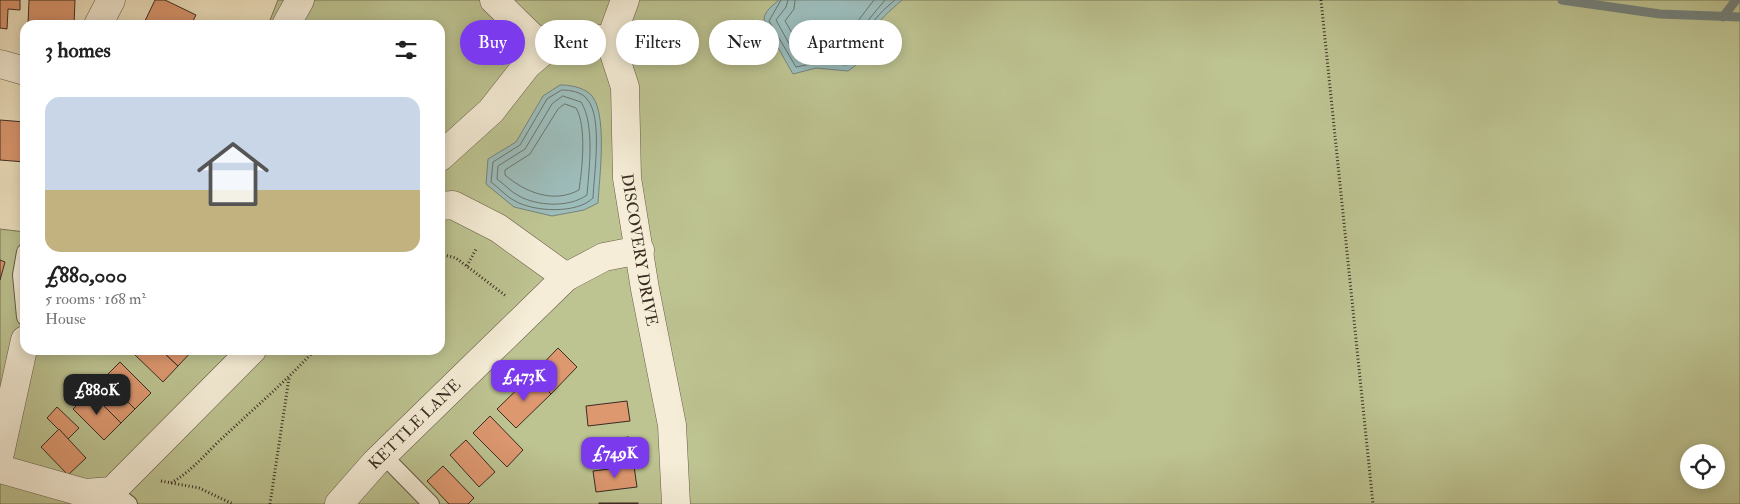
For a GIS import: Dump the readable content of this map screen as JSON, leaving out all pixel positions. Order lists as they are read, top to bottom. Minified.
{"streets":{"street":["DISCOVERY DRIVE","KETTLE LANE"]},"crossings":[["DISCOVERY DRIVE","KETTLE LANE"]],"page":{"chip":["Buy","Rent","Filters","New","Apartment"],"heading":"3 homes","list":[{"name":"£880,000","note":"5 rooms · 168 m² · House"}],"price":["£473K","£880K","£749K"]}}
